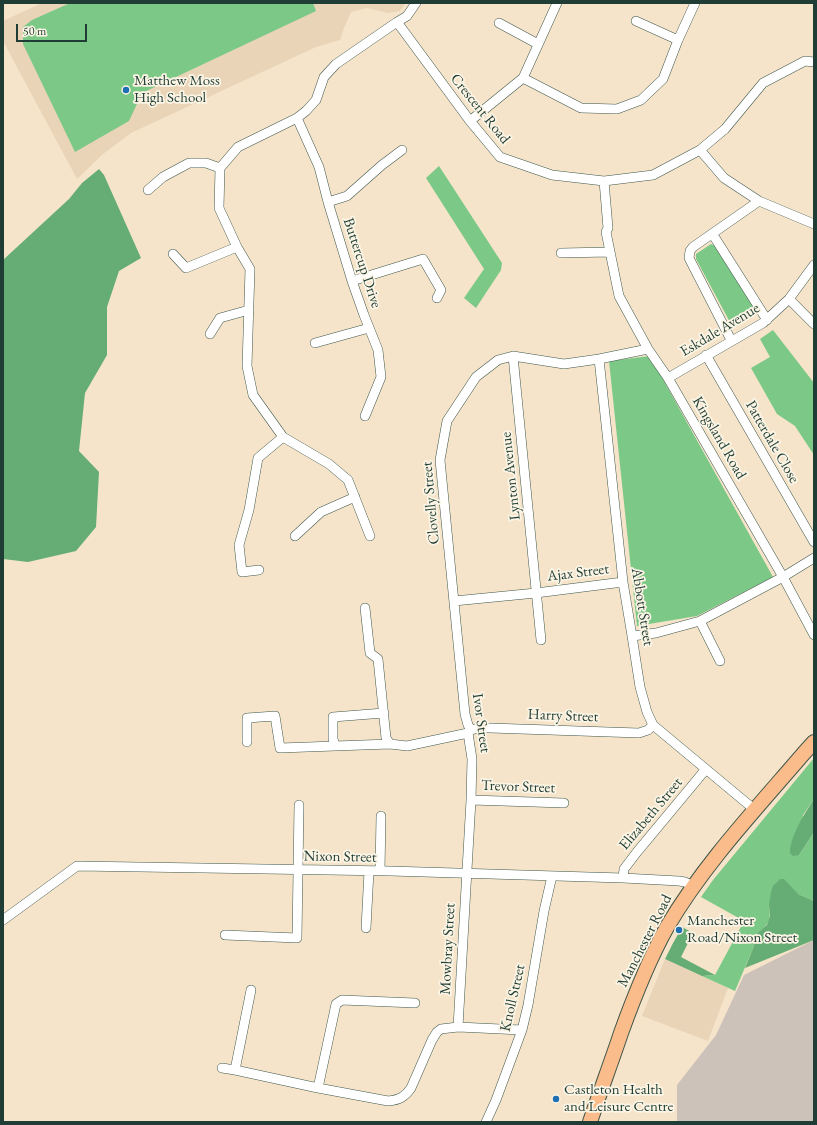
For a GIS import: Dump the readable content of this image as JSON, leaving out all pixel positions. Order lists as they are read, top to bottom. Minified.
{"streets":{"main road":["Manchester Road"],"street":["Crescent Road","Buttercup Drive","Eskdale Avenue","Kingsland Road","Patterdale Close","Lynton Avenue","Clovelly Street","Ajax Street","Abbott Street","Harry Street","Ivor Street","Trevor Street","Elizabeth Street","Nixon Street","Mowbray Street","Knoll Street"]},"crossings":[["Crescent Road","Kingsland Road"],["Eskdale Avenue","Kingsland Road"],["Eskdale Avenue","Patterdale Close"],["Kingsland Road","Clovelly Street"],["Lynton Avenue","Clovelly Street"],["Lynton Avenue","Ajax Street"],["Clovelly Street","Ajax Street"],["Clovelly Street","Abbott Street"],["Clovelly Street","Ivor Street"],["Ajax Street","Abbott Street"],["Ajax Street","Ivor Street"],["Abbott Street","Harry Street"],["Abbott Street","Elizabeth Street"],["Abbott Street","Manchester Road"],["Harry Street","Ivor Street"],["Ivor Street","Trevor Street"],["Ivor Street","Nixon Street"],["Ivor Street","Mowbray Street"],["Elizabeth Street","Nixon Street"],["Nixon Street","Manchester Road"],["Nixon Street","Mowbray Street"],["Nixon Street","Knoll Street"]],"places":["Matthew Moss High School","Manchester Road/Nixon Street","Castleton Health and Leisure Centre"],"scale_bar":"50 m"}
